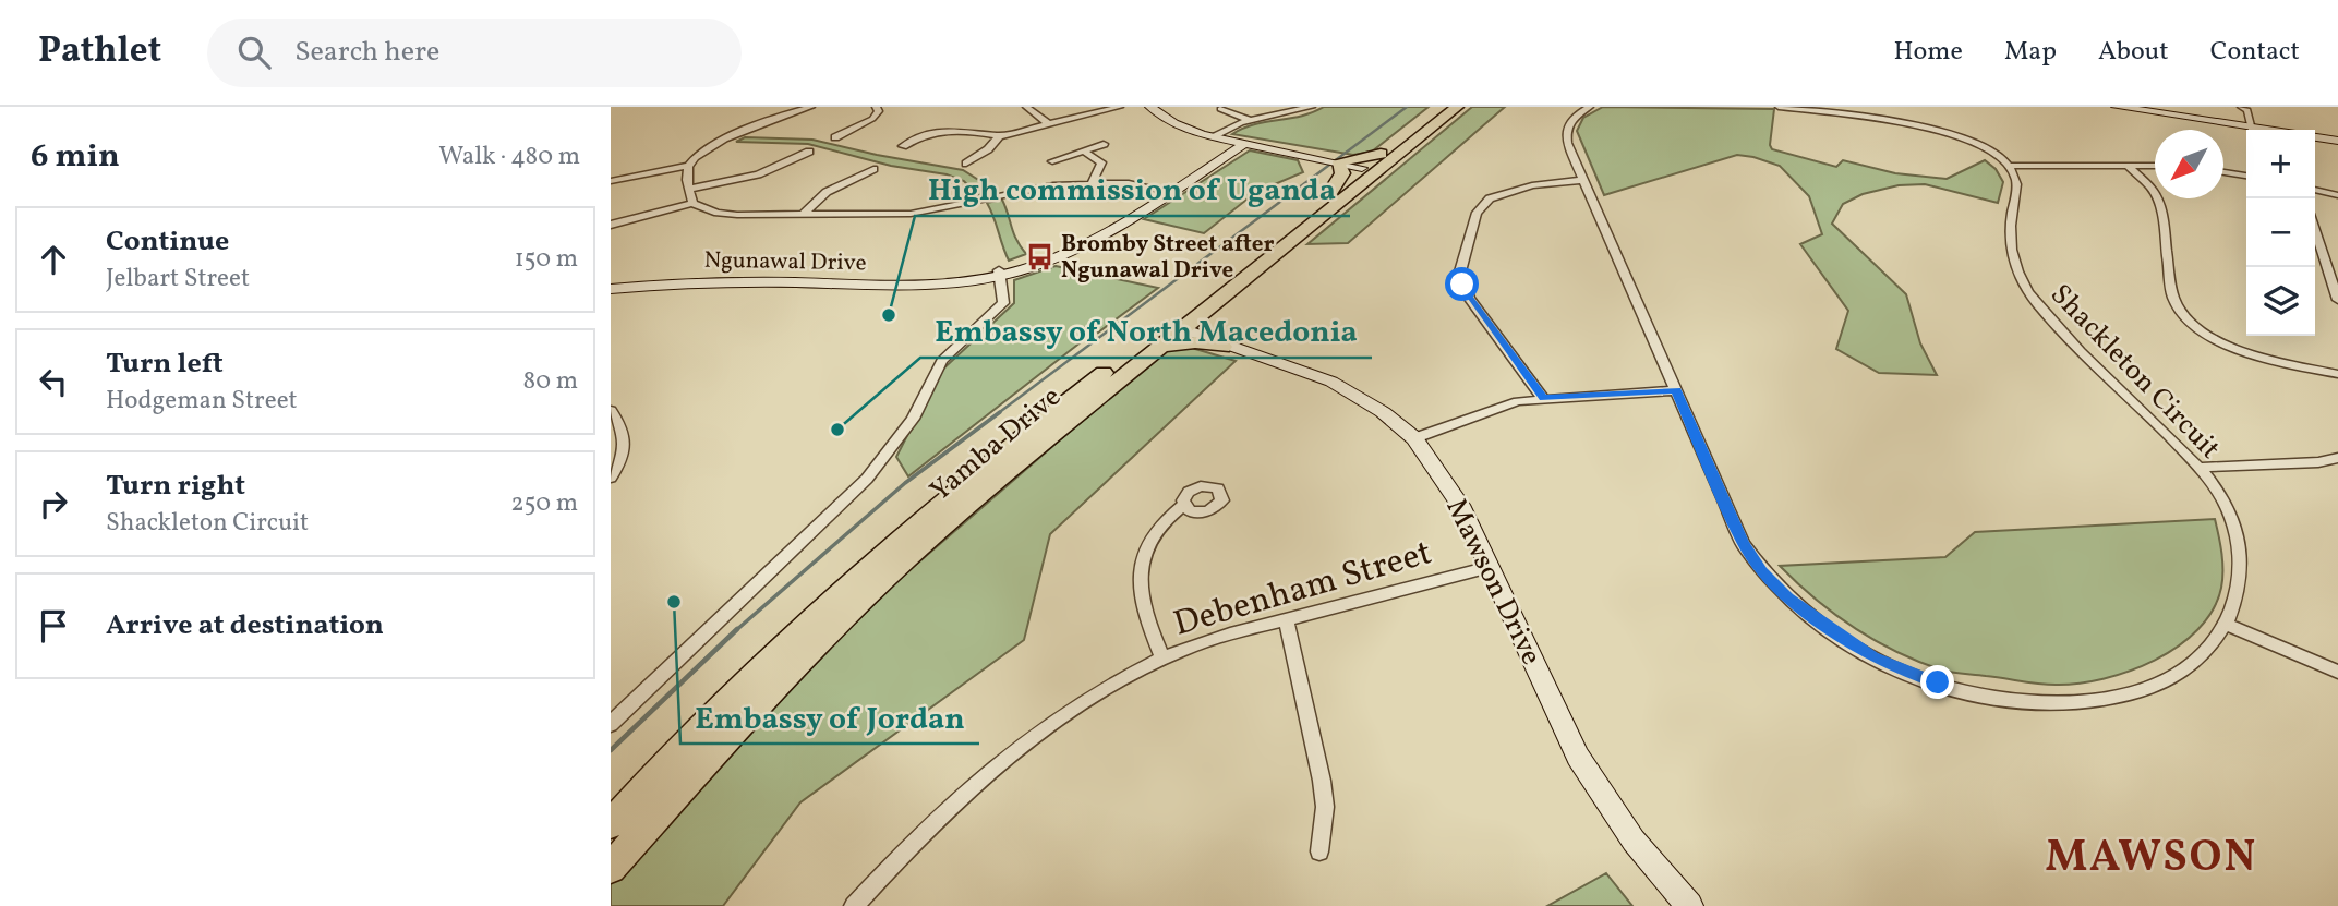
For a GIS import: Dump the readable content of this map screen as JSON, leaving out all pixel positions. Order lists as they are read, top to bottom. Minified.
{"streets":{"main road":["Yamba Drive"],"street":["Ngunawal Drive","Shackleton Circuit","Mawson Drive","Debenham Street"]},"crossings":[["Yamba Drive","Mawson Drive"],["Mawson Drive","Debenham Street"]],"districts":["MAWSON"],"places":{"bus stop":["Bromby Street after Ngunawal Drive"],"other":["High commission of Uganda","Embassy of North Macedonia","Embassy of Jordan"]},"north":"bottom left","page":{"header":"Pathlet","search":"Search here","nav":["Home","Map","About","Contact"],"heading":["6 min","Walk · 480 m"],"map_buttons":["+","−"],"list":[["Continue","Jelbart Street","150 m"],["Turn left","Hodgeman Street","80 m"],["Turn right","Shackleton Circuit","250 m"],"Arrive at destination"]}}
